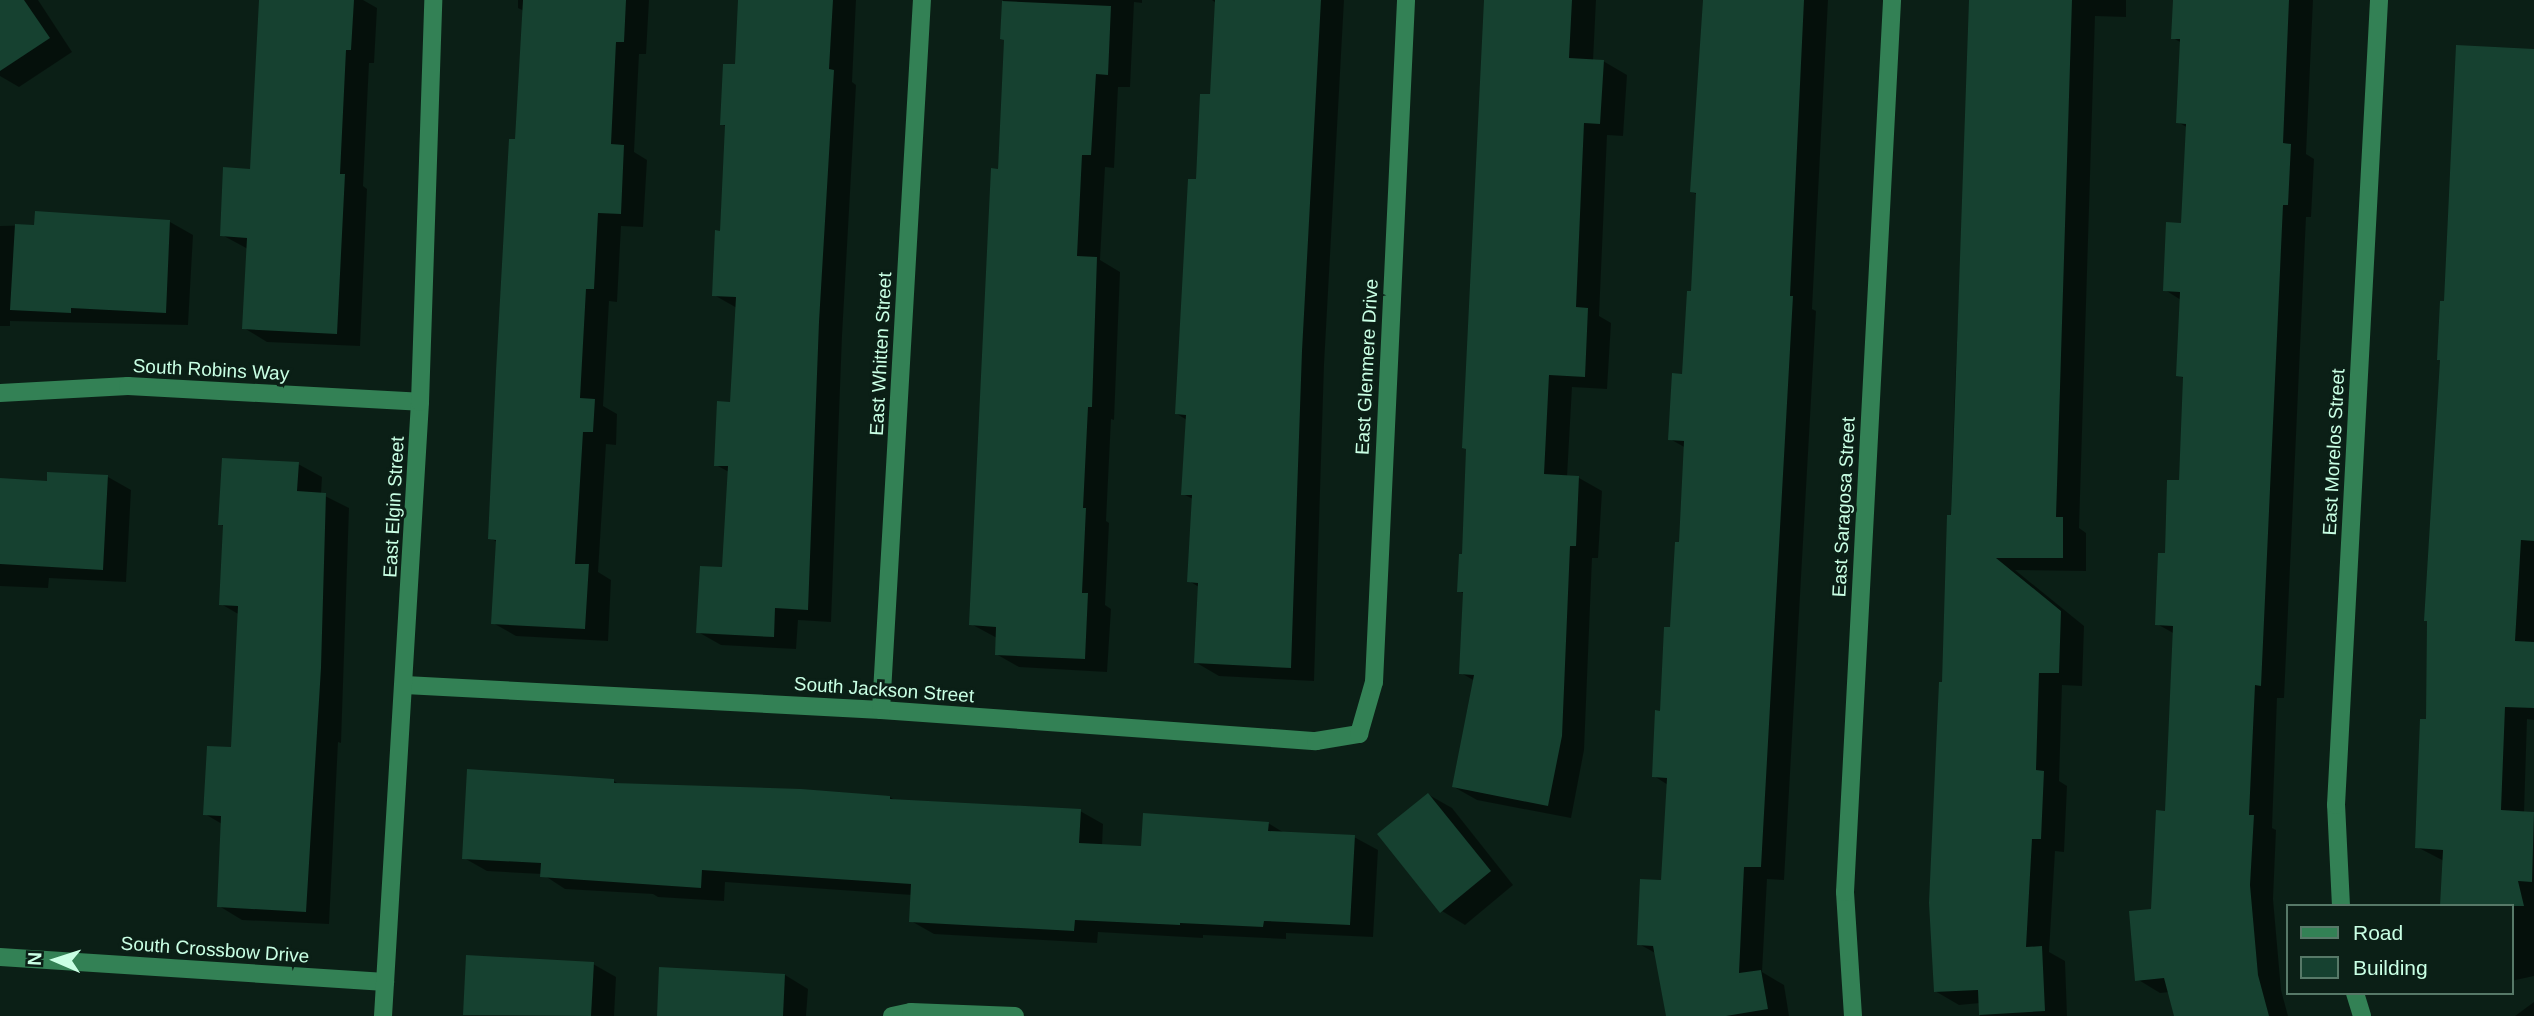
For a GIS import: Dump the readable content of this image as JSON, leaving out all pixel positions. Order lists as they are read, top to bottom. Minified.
{"streets":{"street":["East Whitten Street","East Glenmere Drive","South Robins Way","East Morelos Street","East Elgin Street","East Saragosa Street","South Jackson Street","South Crossbow Drive"]},"crossings":[["East Whitten Street","South Jackson Street"],["East Glenmere Drive","South Jackson Street"],["South Robins Way","East Elgin Street"],["East Elgin Street","South Jackson Street"],["East Elgin Street","South Crossbow Drive"]],"legend":["Road","Building"],"north":"left"}
